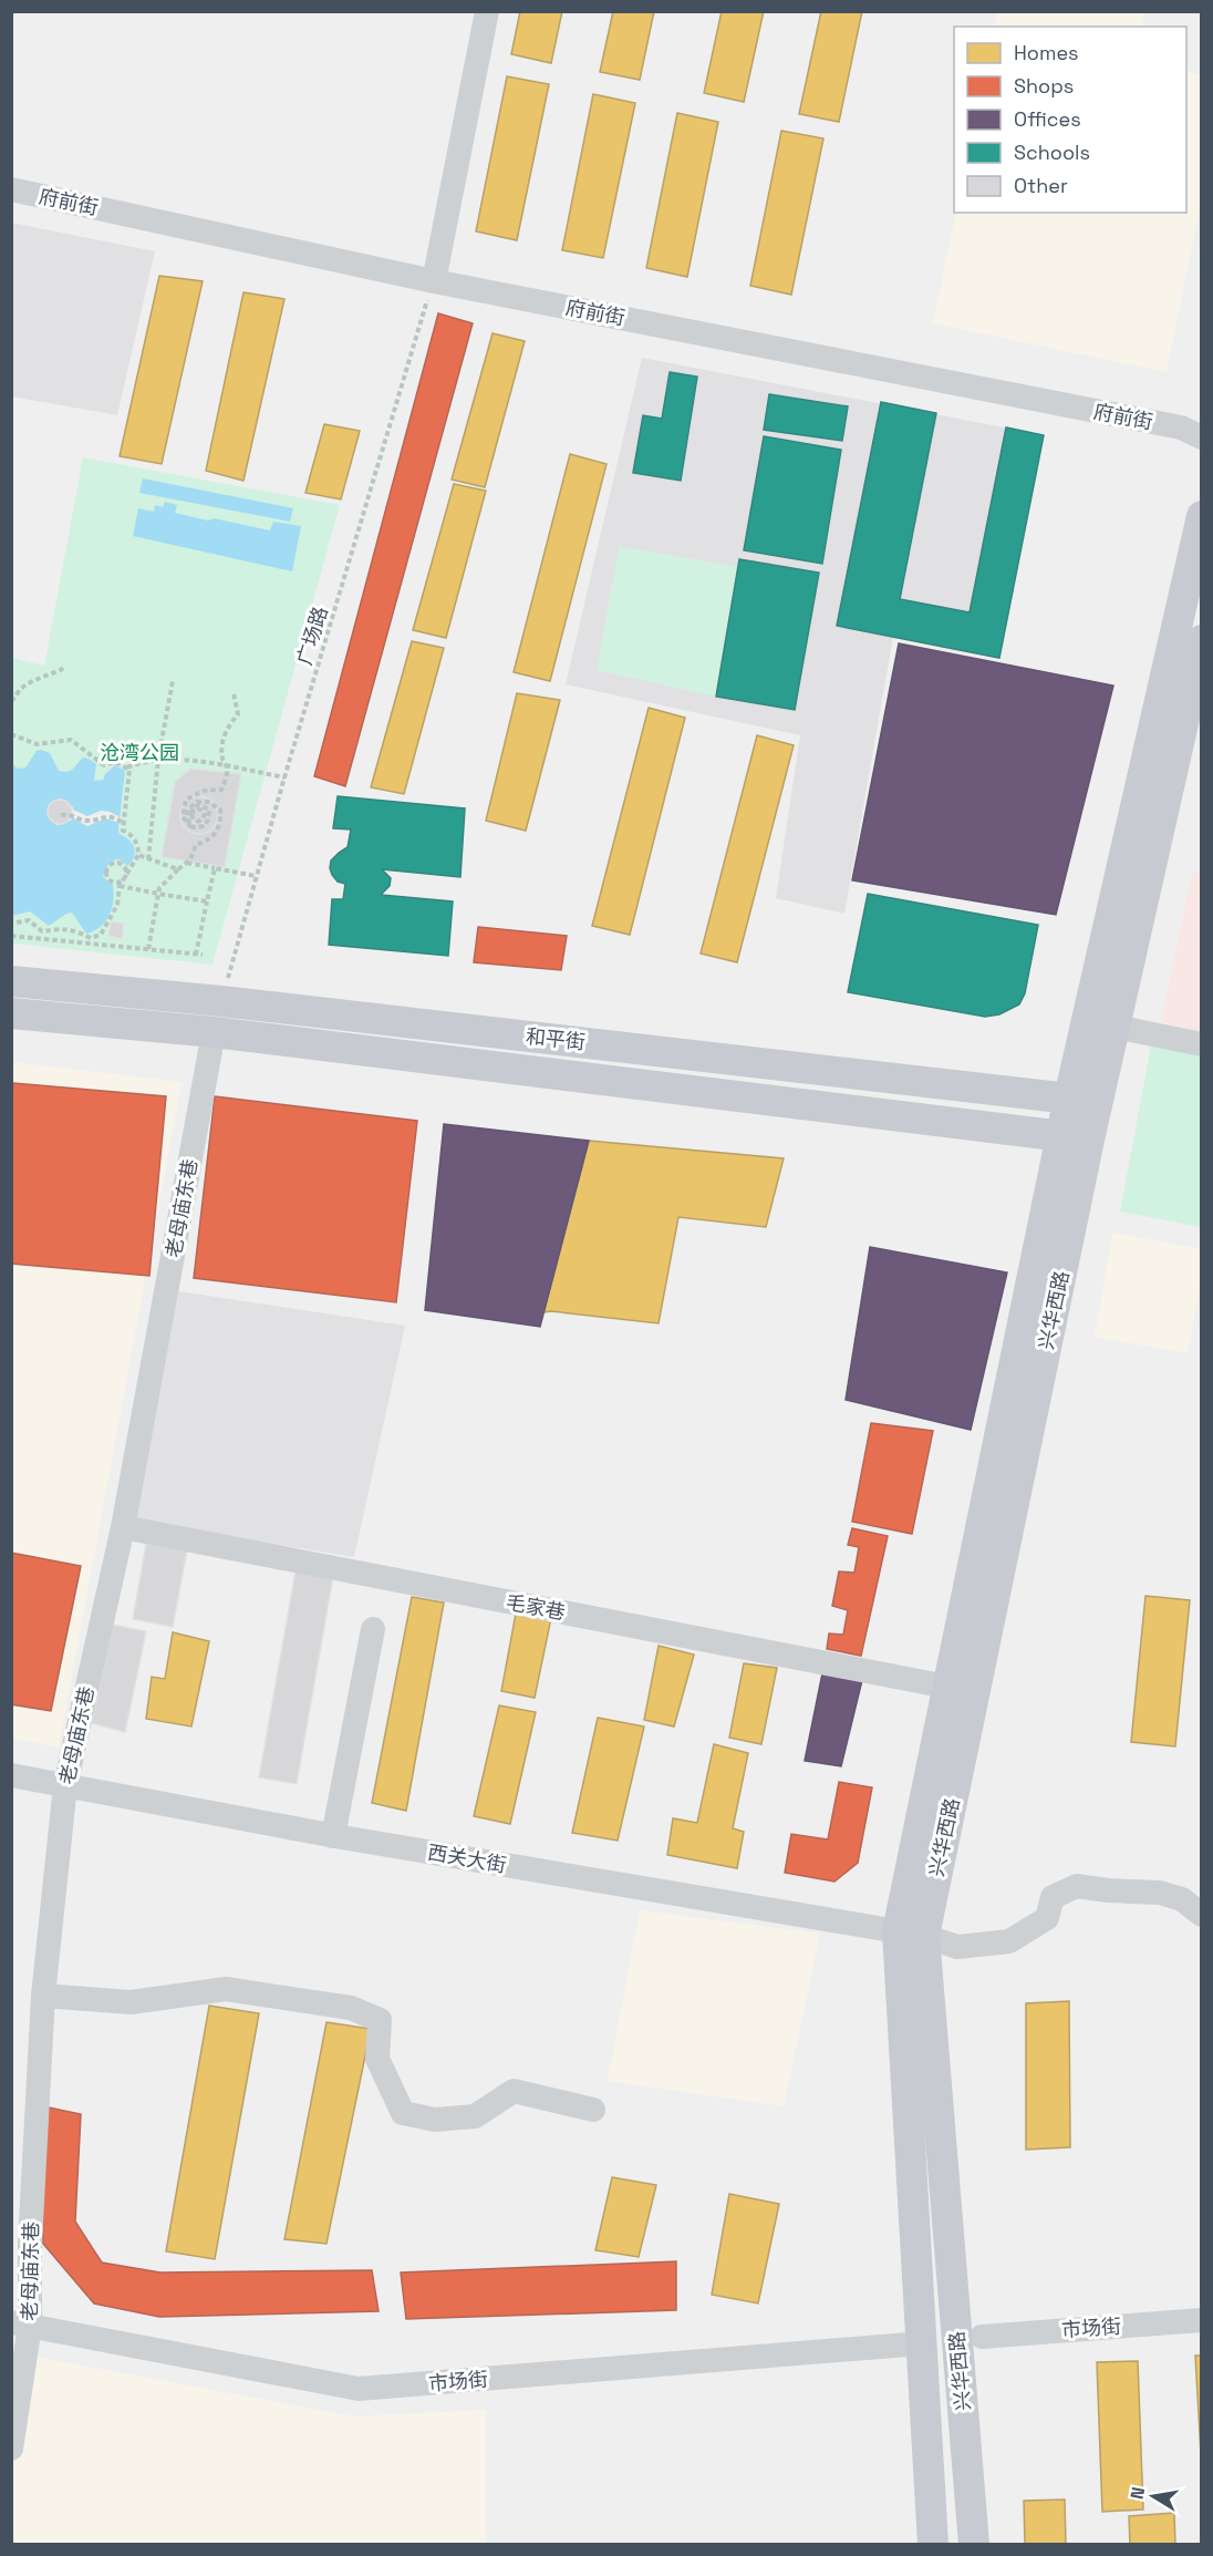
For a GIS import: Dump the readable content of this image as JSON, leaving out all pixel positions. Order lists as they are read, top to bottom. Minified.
{"streets":{"main road":["和平街","兴华西路"],"street":["府前街","老母庙东巷","毛家巷","西关大街","市场街"],"path":["广场路"]},"crossings":[["府前街","广场路"],["广场路","和平街"],["和平街","老母庙东巷"],["和平街","兴华西路"],["老母庙东巷","毛家巷"],["老母庙东巷","西关大街"],["老母庙东巷","市场街"],["兴华西路","西关大街"]],"parks":["沧湾公园"],"legend":["Homes","Shops","Offices","Schools","Other"],"north":"left"}
